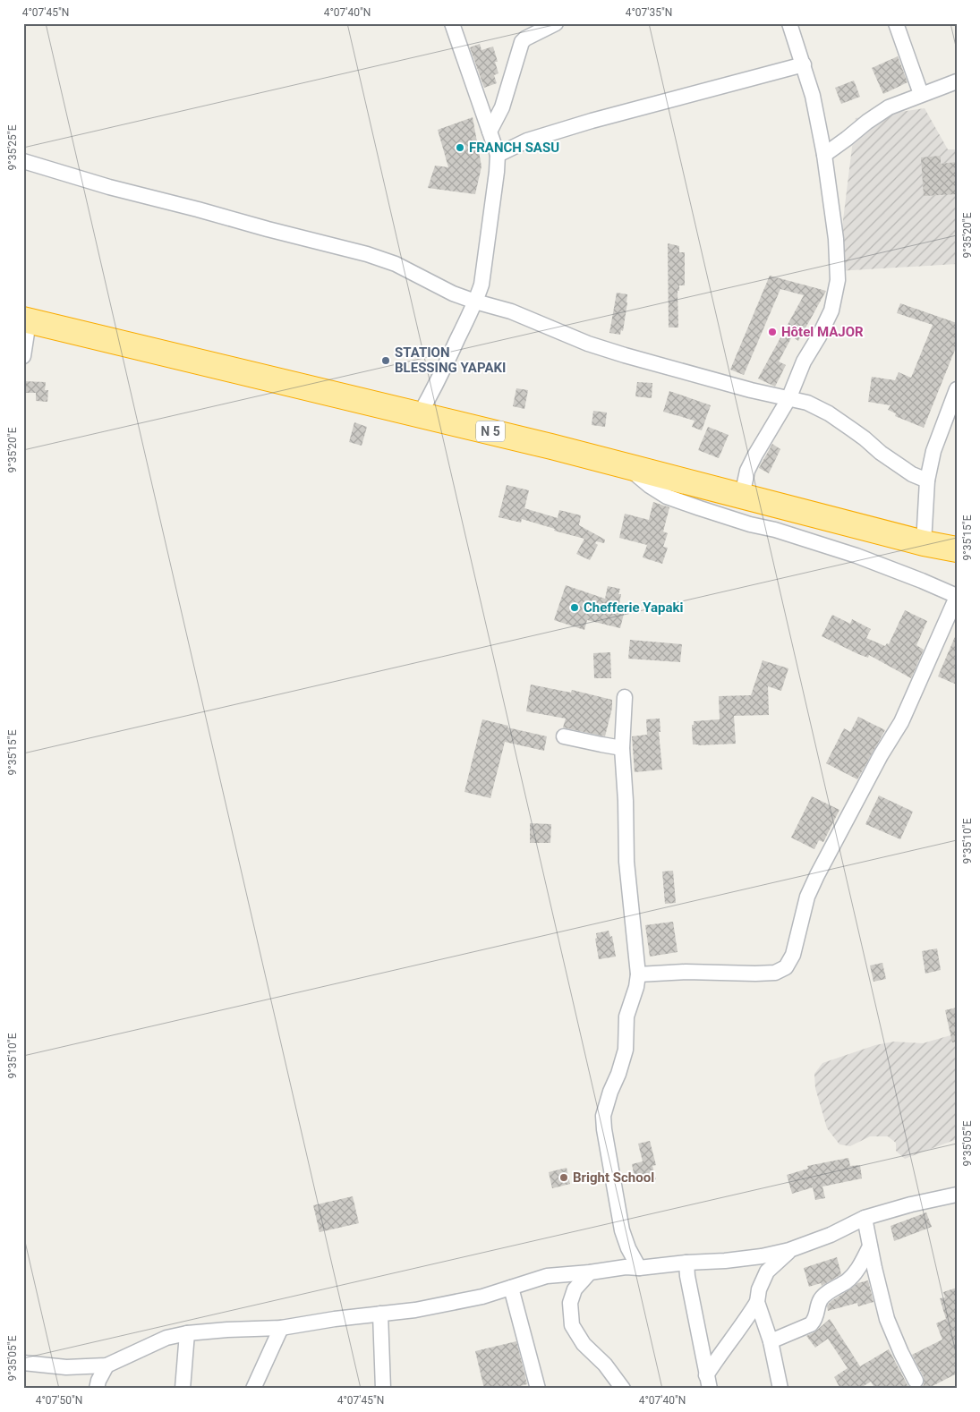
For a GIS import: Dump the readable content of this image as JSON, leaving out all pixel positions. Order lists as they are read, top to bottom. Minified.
{"streets":{"highway":["N 5"]},"places":["FRANCH SASU","Hôtel MAJOR","STATION BLESSING YAPAKI","Chefferie Yapaki","Bright School"],"coordinates":["4°07'45\"N","4°07'40\"N","4°07'35\"N","9°35'25\"E","9°35'20\"E","9°35'15\"E","9°35'10\"E","9°35'05\"E","4°07'50\"N"]}
